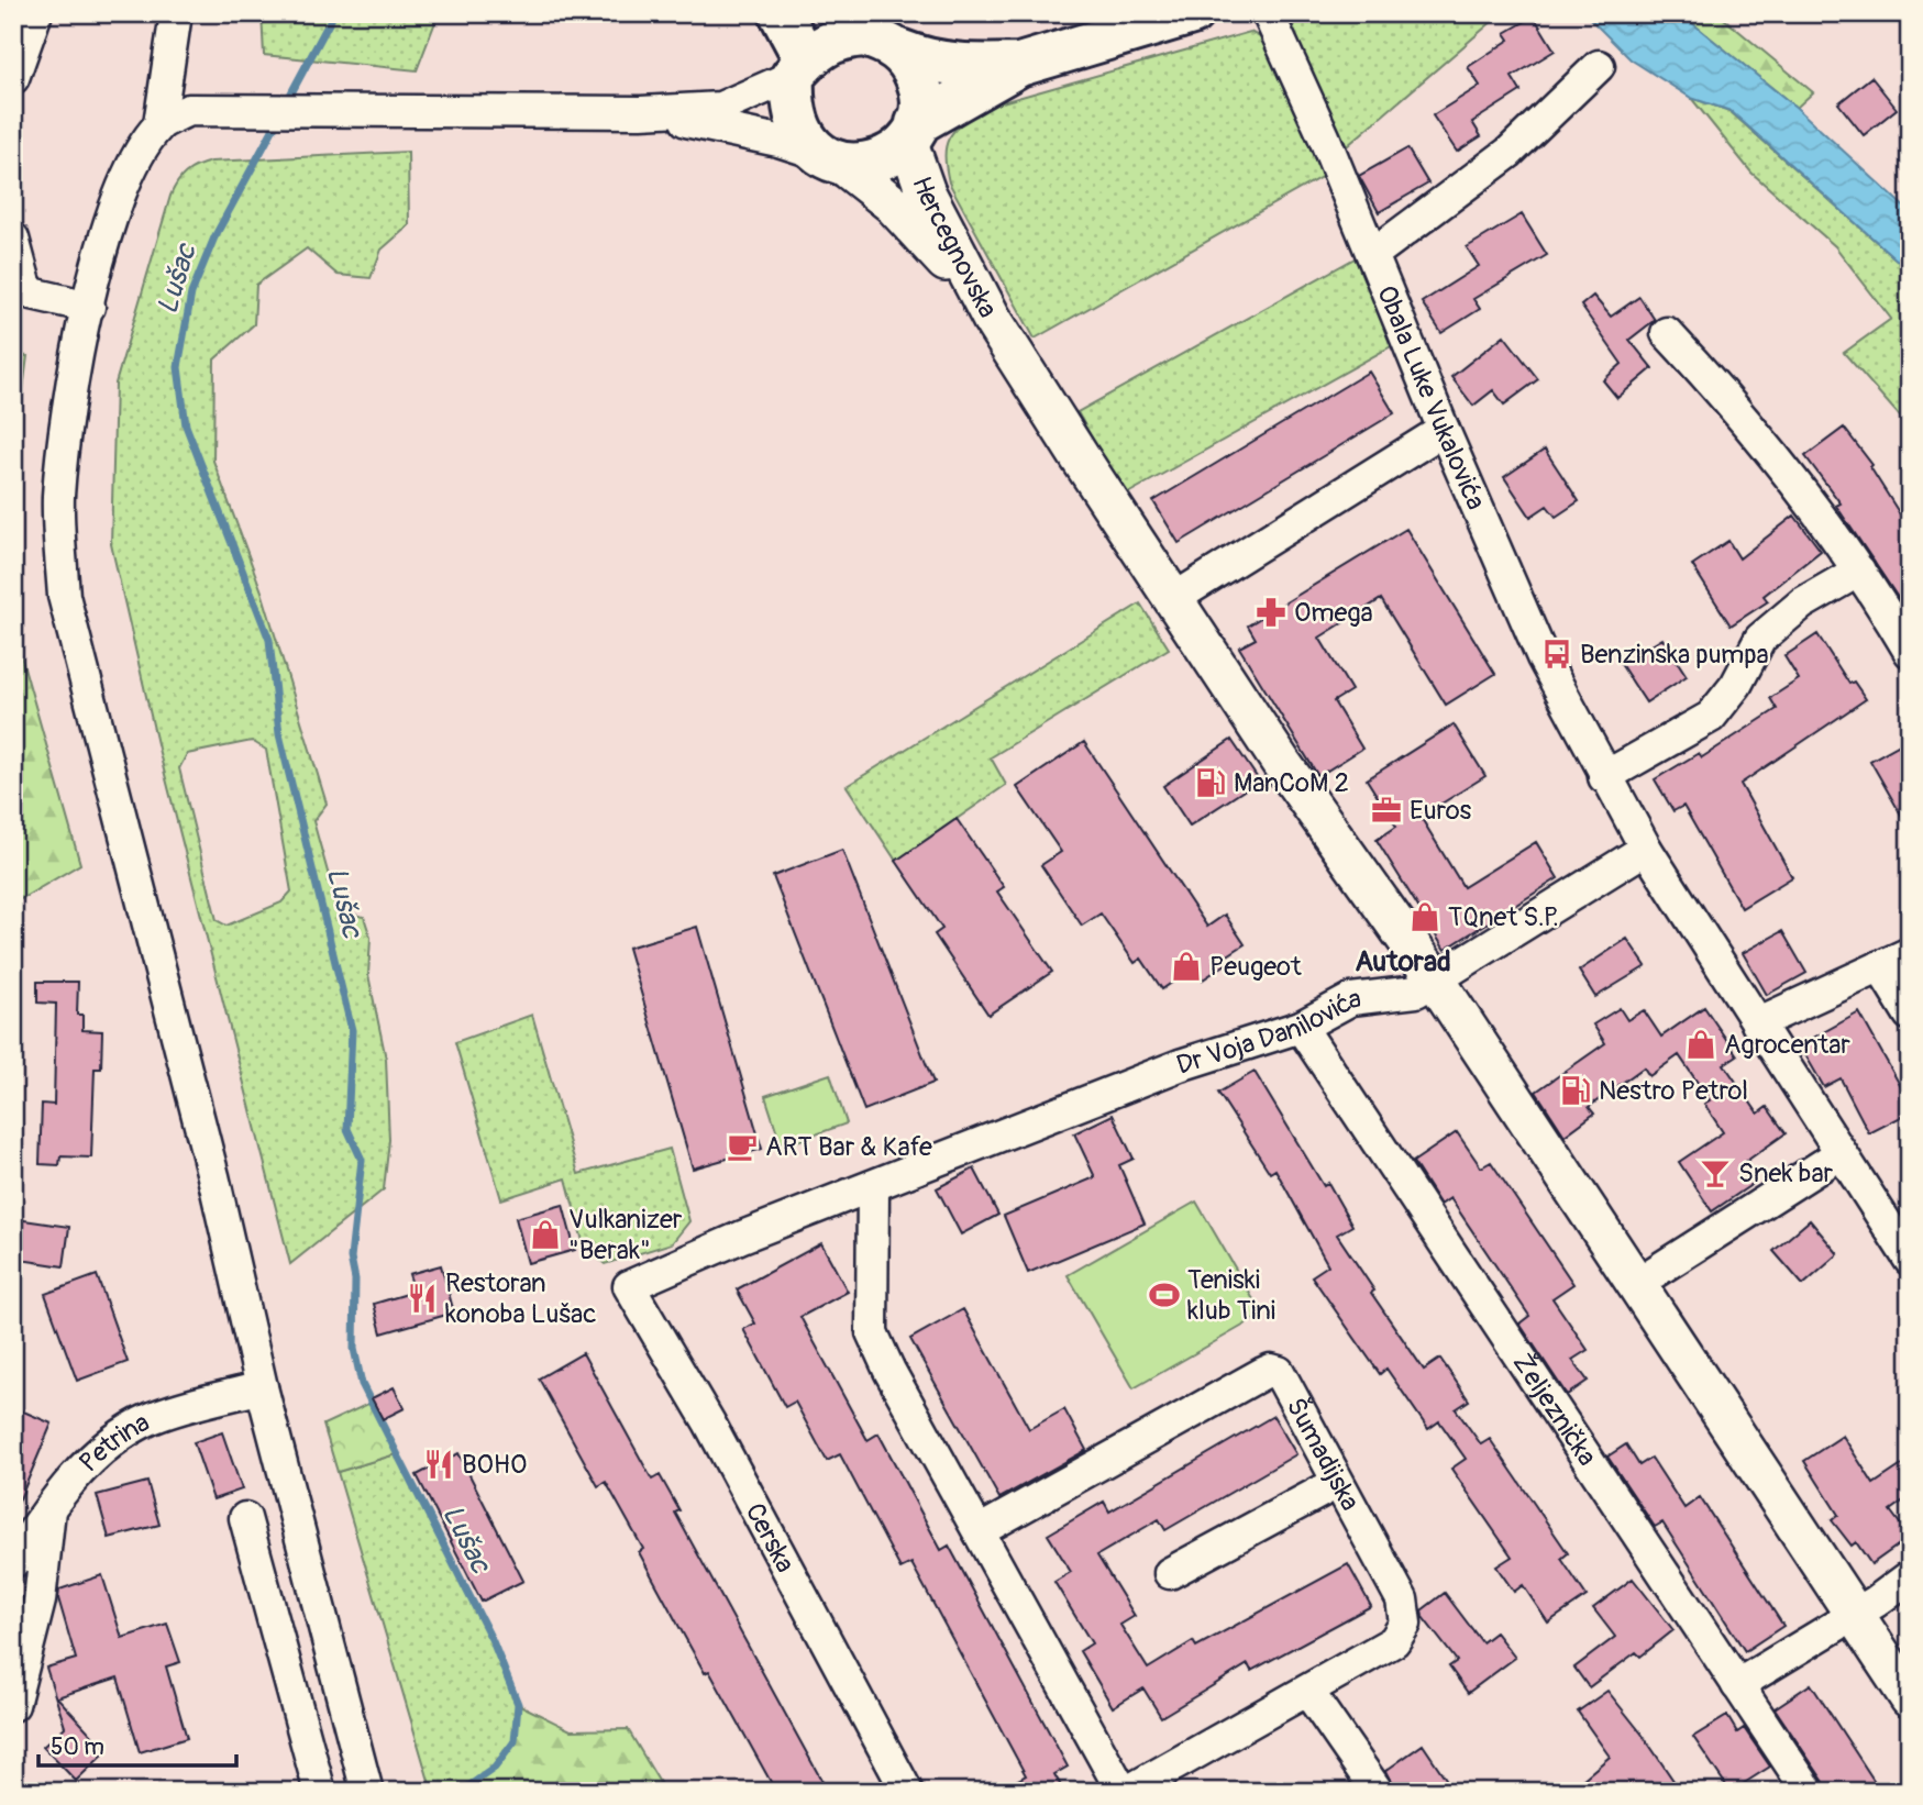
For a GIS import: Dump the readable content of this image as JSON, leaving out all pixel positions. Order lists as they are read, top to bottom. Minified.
{"streets":{"street":["Hercegnovska","Obala Luke Vukalovića","Dr Voja Danilovića","Željeznička","Petrina","Šumadijska","Cerska"]},"crossings":[["Obala Luke Vukalovića","Dr Voja Danilovića"],["Dr Voja Danilovića","Željeznička"],["Dr Voja Danilovića","Cerska"]],"districts":["Autorad"],"water":["Lušac"],"places":{"pharmacy":["Omega"],"bus stop":["Benzinska pumpa"],"fuel station":["ManCoM 2","Nestro Petrol"],"office":["Euros"],"shop":["TQnet S.P.","Peugeot","Agrocentar","Vulkanizer \"Berak\""],"cafe":["ART Bar & Кafe"],"bar":["Snek bar"],"sports":["Teniski klub Tini"],"restaurant":["Restoran konoba Lušac","BOHO"]},"scale_bar":"50 m"}
